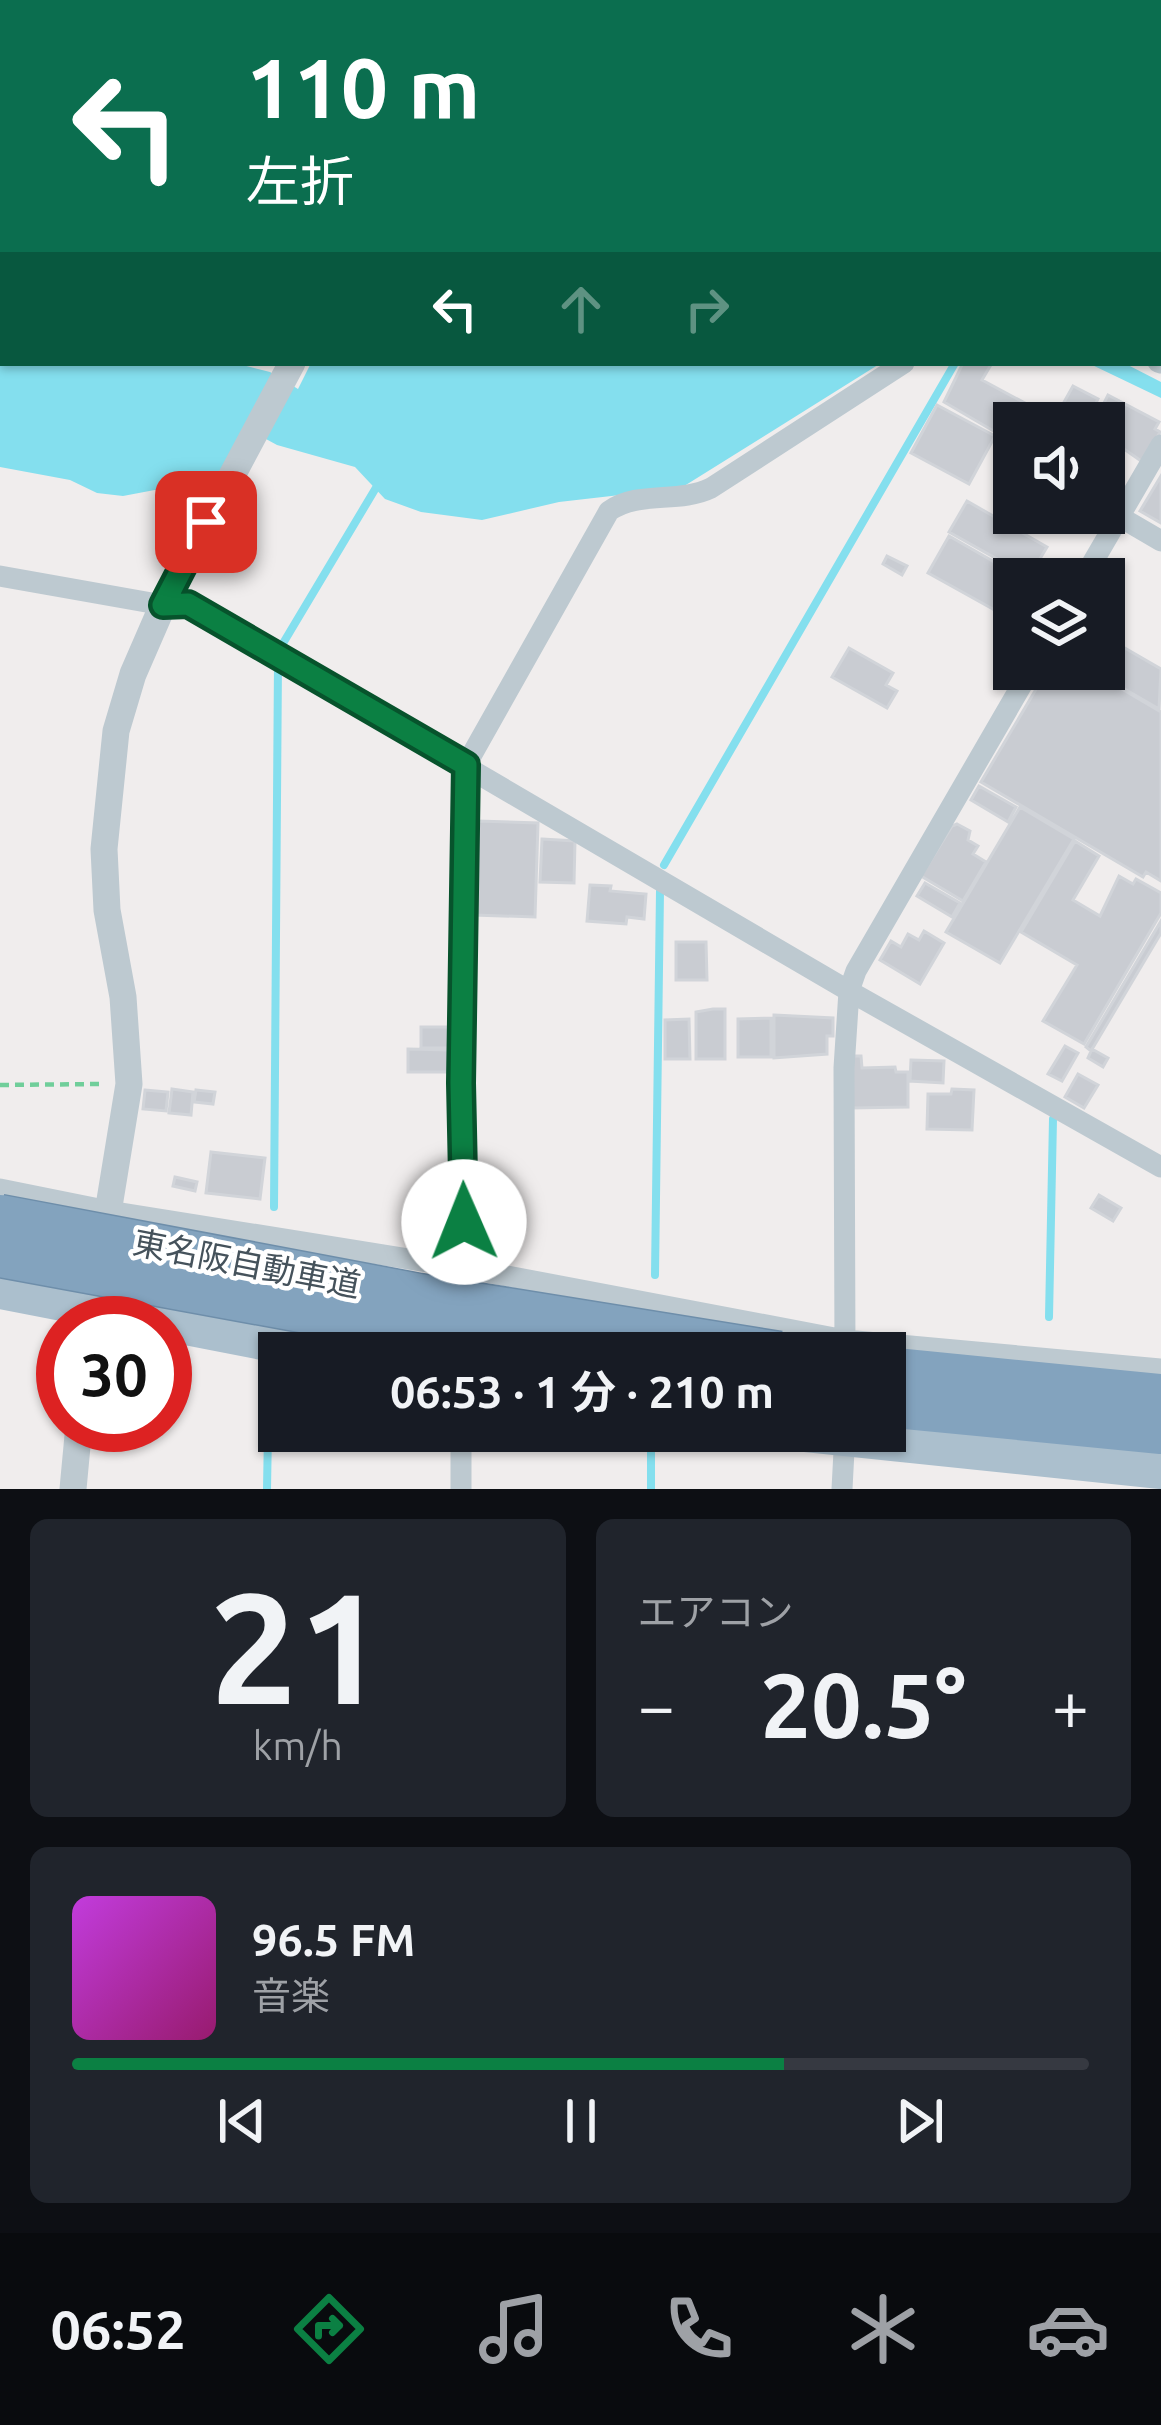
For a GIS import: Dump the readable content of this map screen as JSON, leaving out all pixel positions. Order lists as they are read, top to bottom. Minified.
{"streets":{"highway":["東名阪自動車道"]},"page":{"turn":["110 m","左折"],"limit":"30","trip":"06:53 · 1 分 · 210 m","tile":[["21","km/h"],"エアコン"],"heat":["−","20.5°","+"],"song":["96.5 FM","音楽"],"tabs":"06:52"}}
